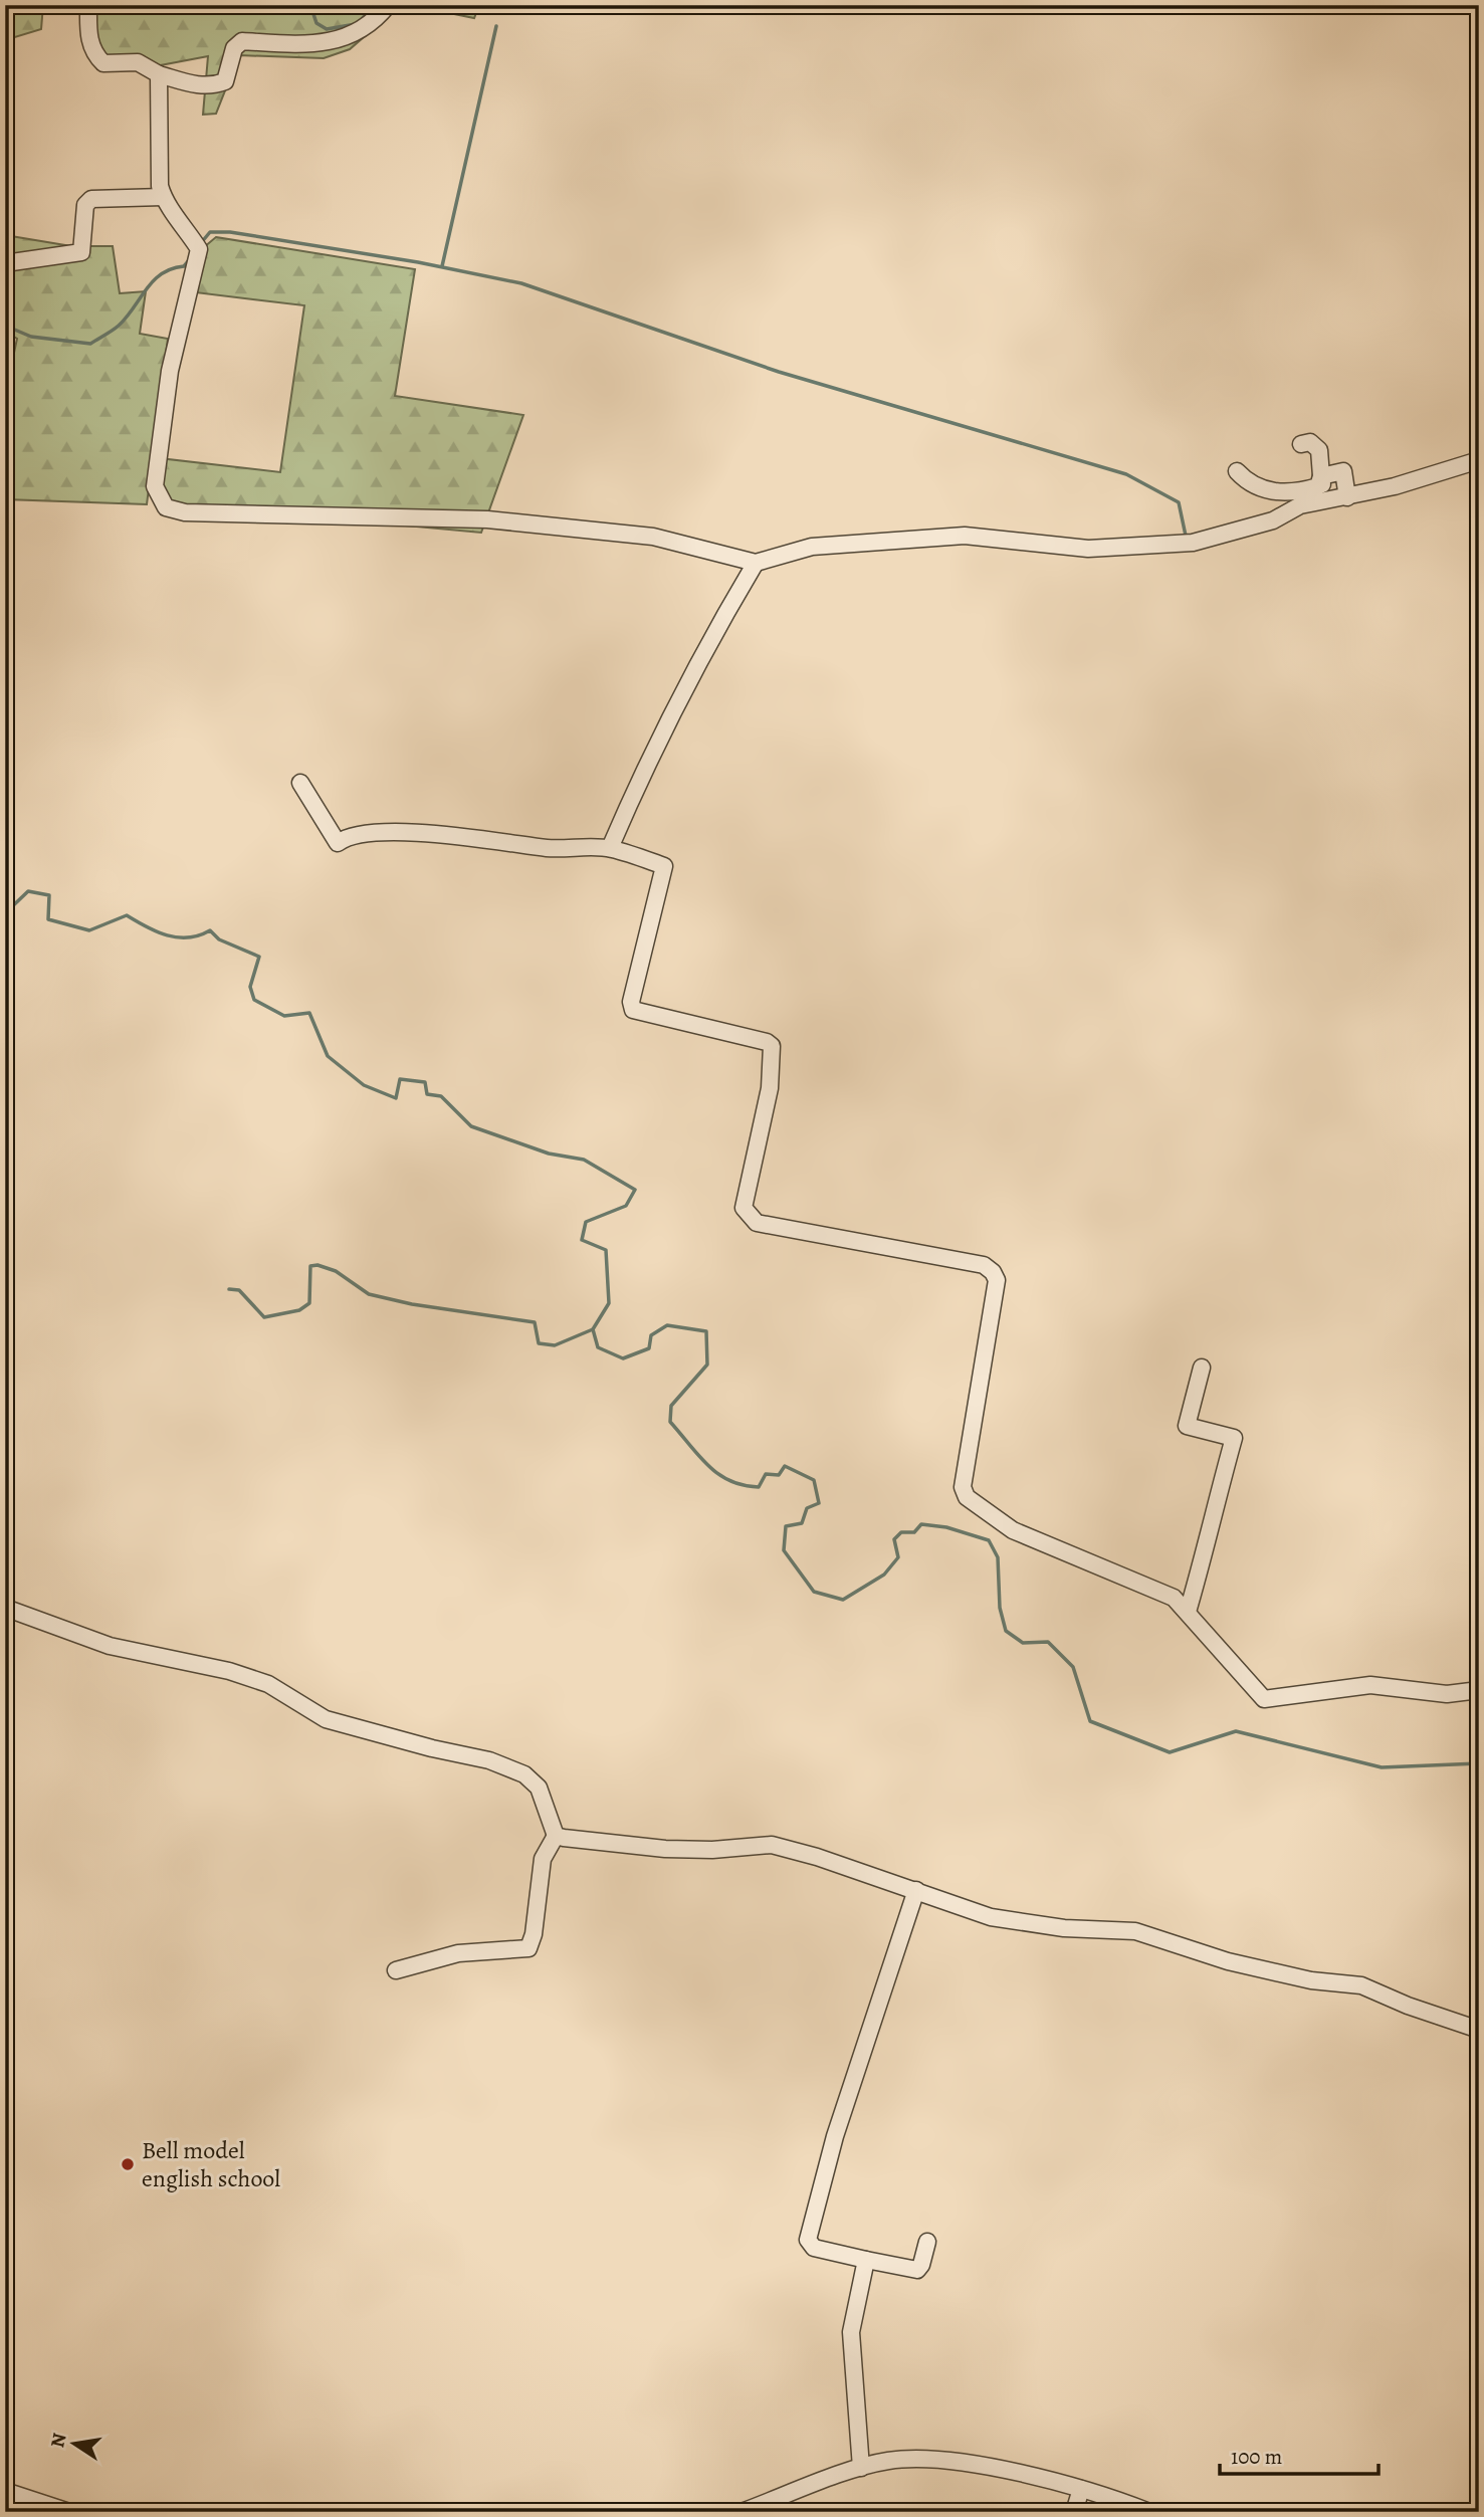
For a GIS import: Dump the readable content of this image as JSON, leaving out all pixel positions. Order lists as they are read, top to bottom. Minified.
{"places":["Bell model english school"],"scale_bar":"100 m","north":"left"}
